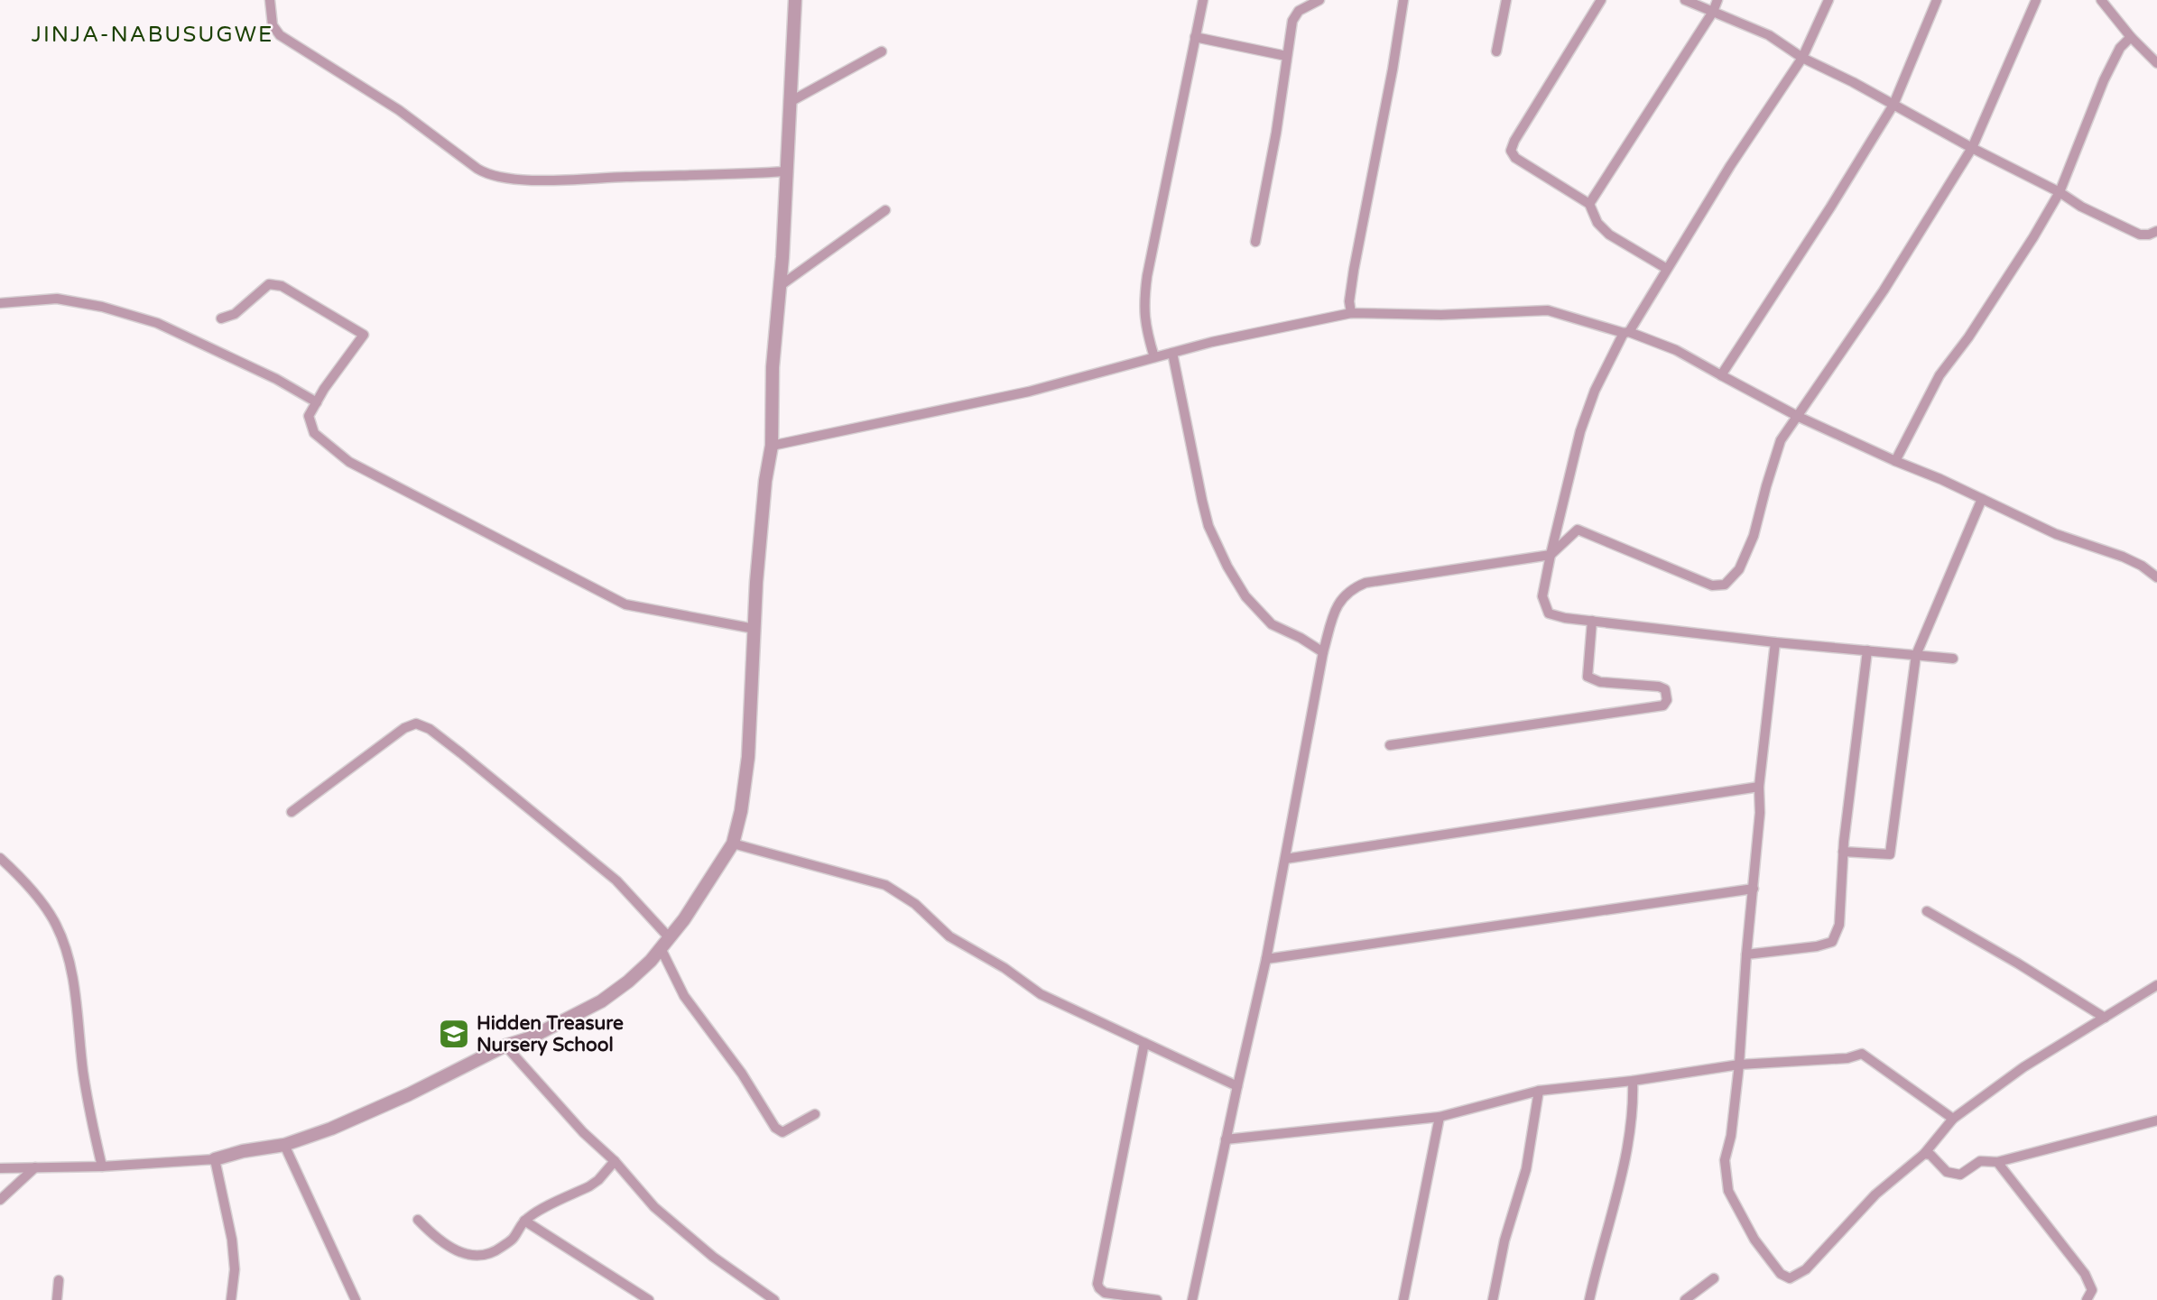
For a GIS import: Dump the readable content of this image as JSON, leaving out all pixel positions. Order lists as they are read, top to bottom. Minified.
{"districts":["JINJA-NABUSUGWE"],"places":{"school or university":["Hidden Treasure Nursery School"]}}
